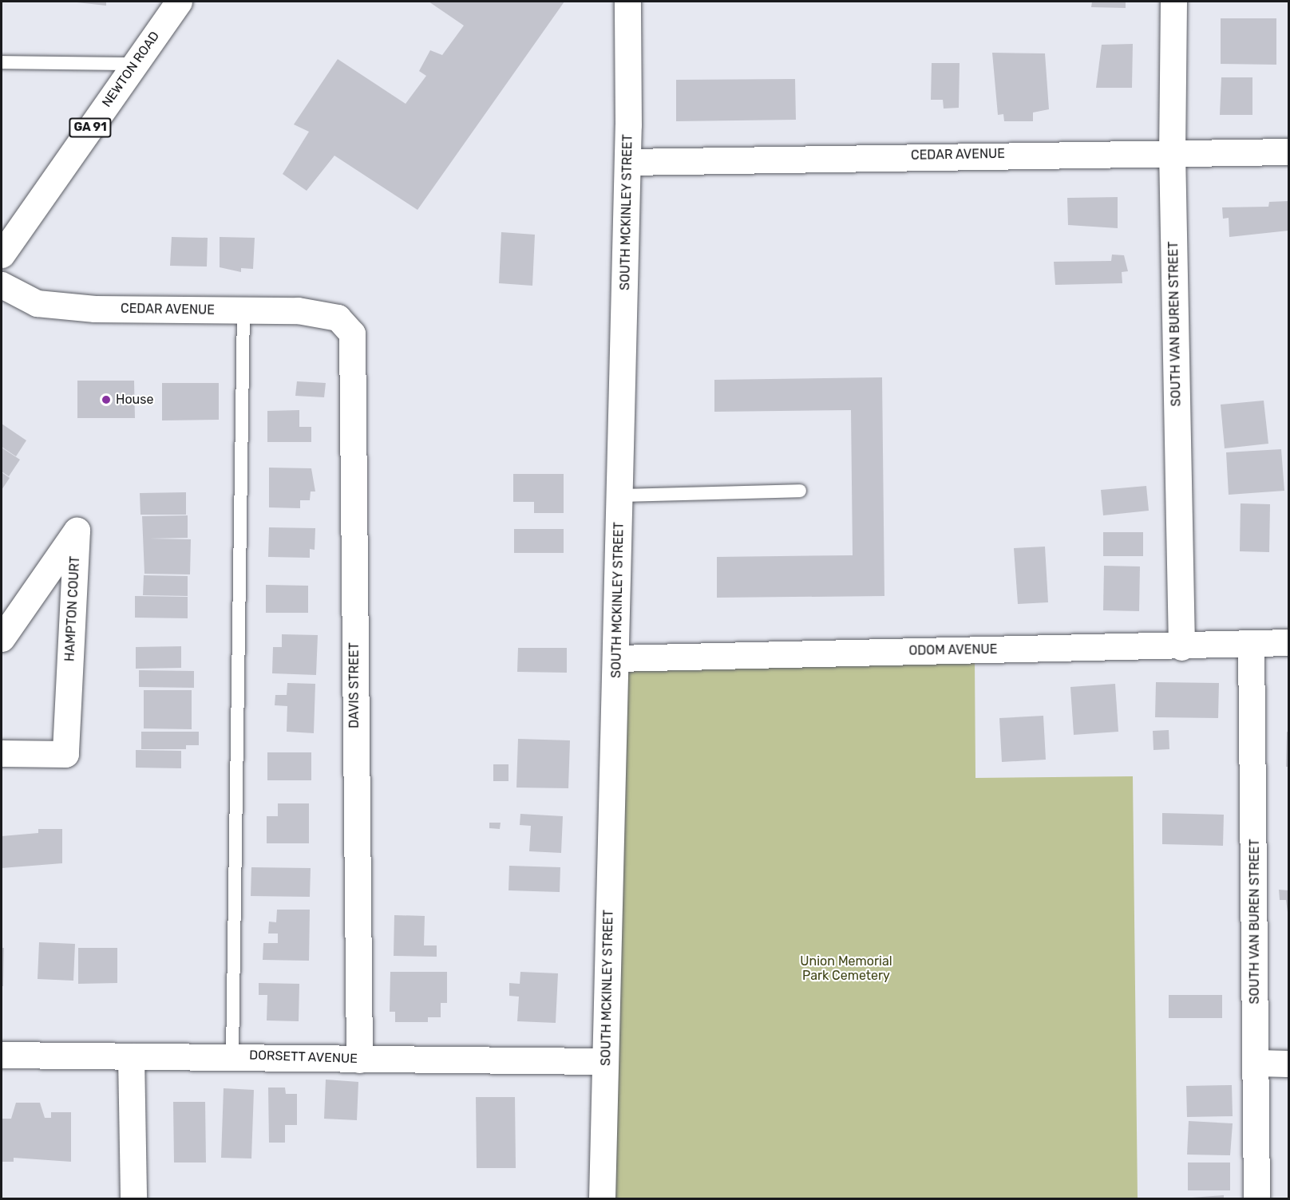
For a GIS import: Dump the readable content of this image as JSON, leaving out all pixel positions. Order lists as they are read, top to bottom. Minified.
{"streets":{"street":["NEWTON ROAD","GA 91","CEDAR AVENUE","SOUTH MCKINLEY STREET","SOUTH VAN BUREN STREET","HAMPTON COURT","ODOM AVENUE","DAVIS STREET","DORSETT AVENUE"]},"crossings":[["CEDAR AVENUE","SOUTH MCKINLEY STREET"],["CEDAR AVENUE","SOUTH VAN BUREN STREET"],["CEDAR AVENUE","DAVIS STREET"],["SOUTH MCKINLEY STREET","ODOM AVENUE"],["SOUTH MCKINLEY STREET","DORSETT AVENUE"],["SOUTH VAN BUREN STREET","ODOM AVENUE"],["DAVIS STREET","DORSETT AVENUE"]],"parks":["Union Memorial Park Cemetery"],"places":["House"]}
